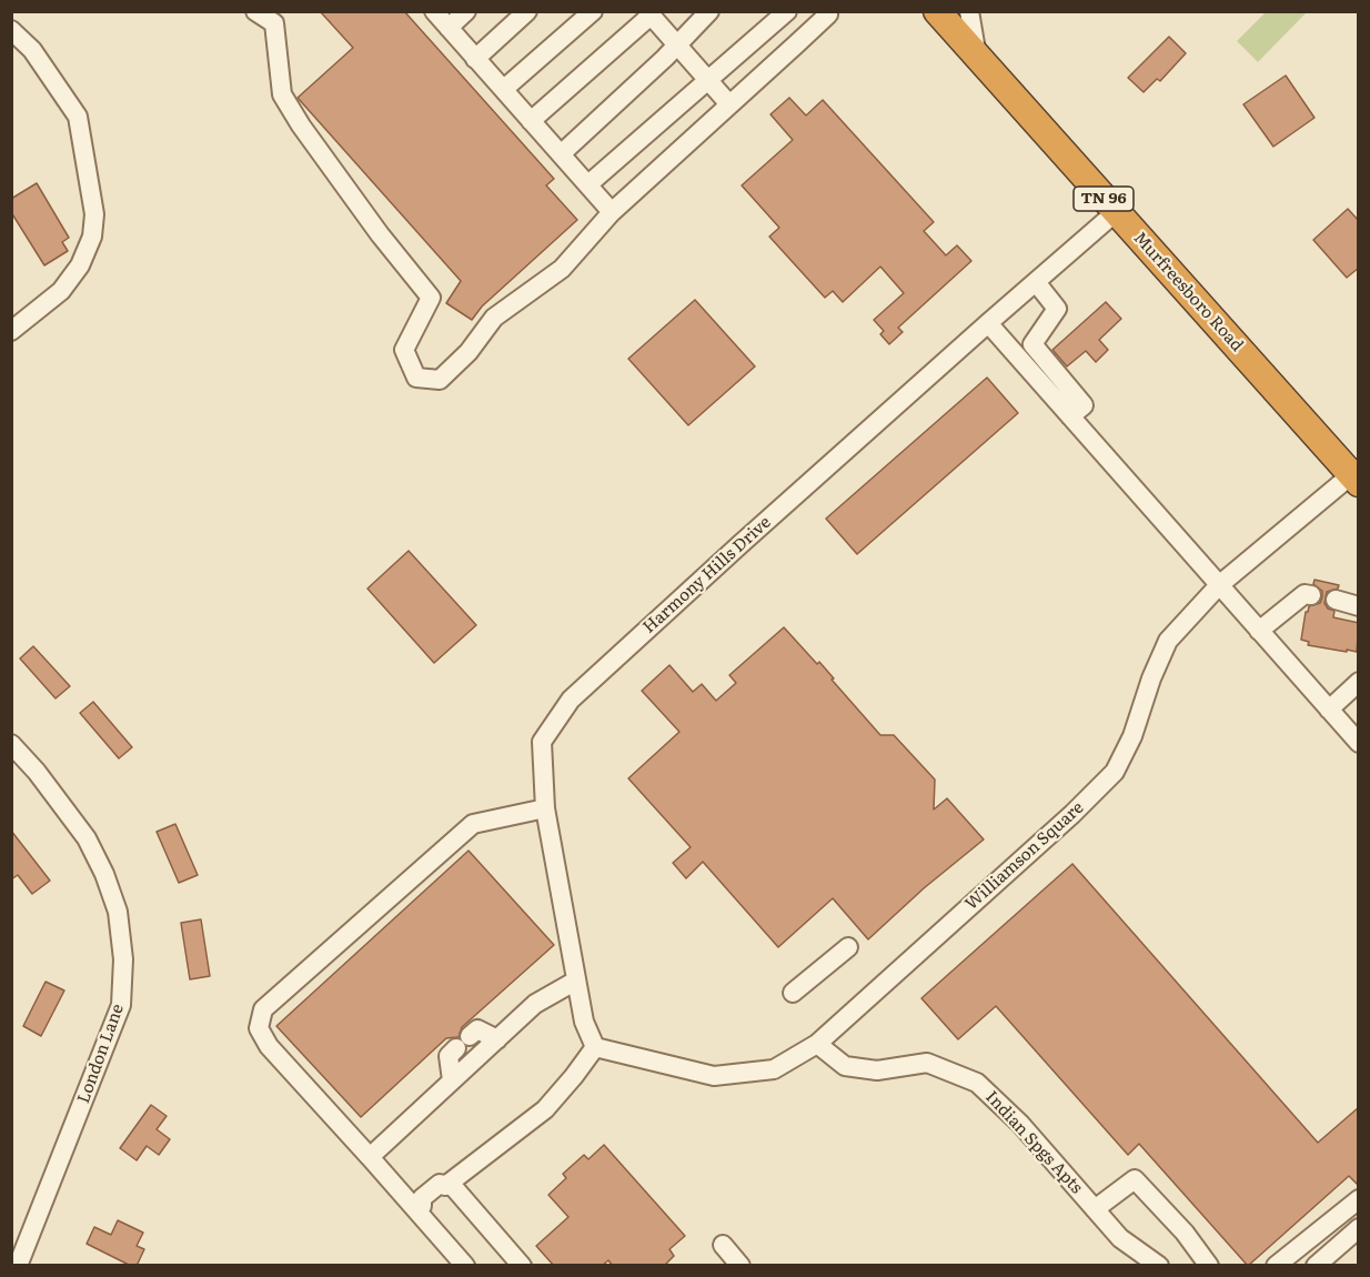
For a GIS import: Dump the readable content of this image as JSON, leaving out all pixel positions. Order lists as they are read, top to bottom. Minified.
{"streets":{"highway":["TN 96","Murfreesboro Road"],"street":["Harmony Hills Drive","Williamson Square","London Lane","Indian Spgs Apts"]},"crossings":[["Murfreesboro Road","Harmony Hills Drive"],["Murfreesboro Road","Williamson Square"],["Harmony Hills Drive","Williamson Square"],["Williamson Square","Indian Spgs Apts"]]}
